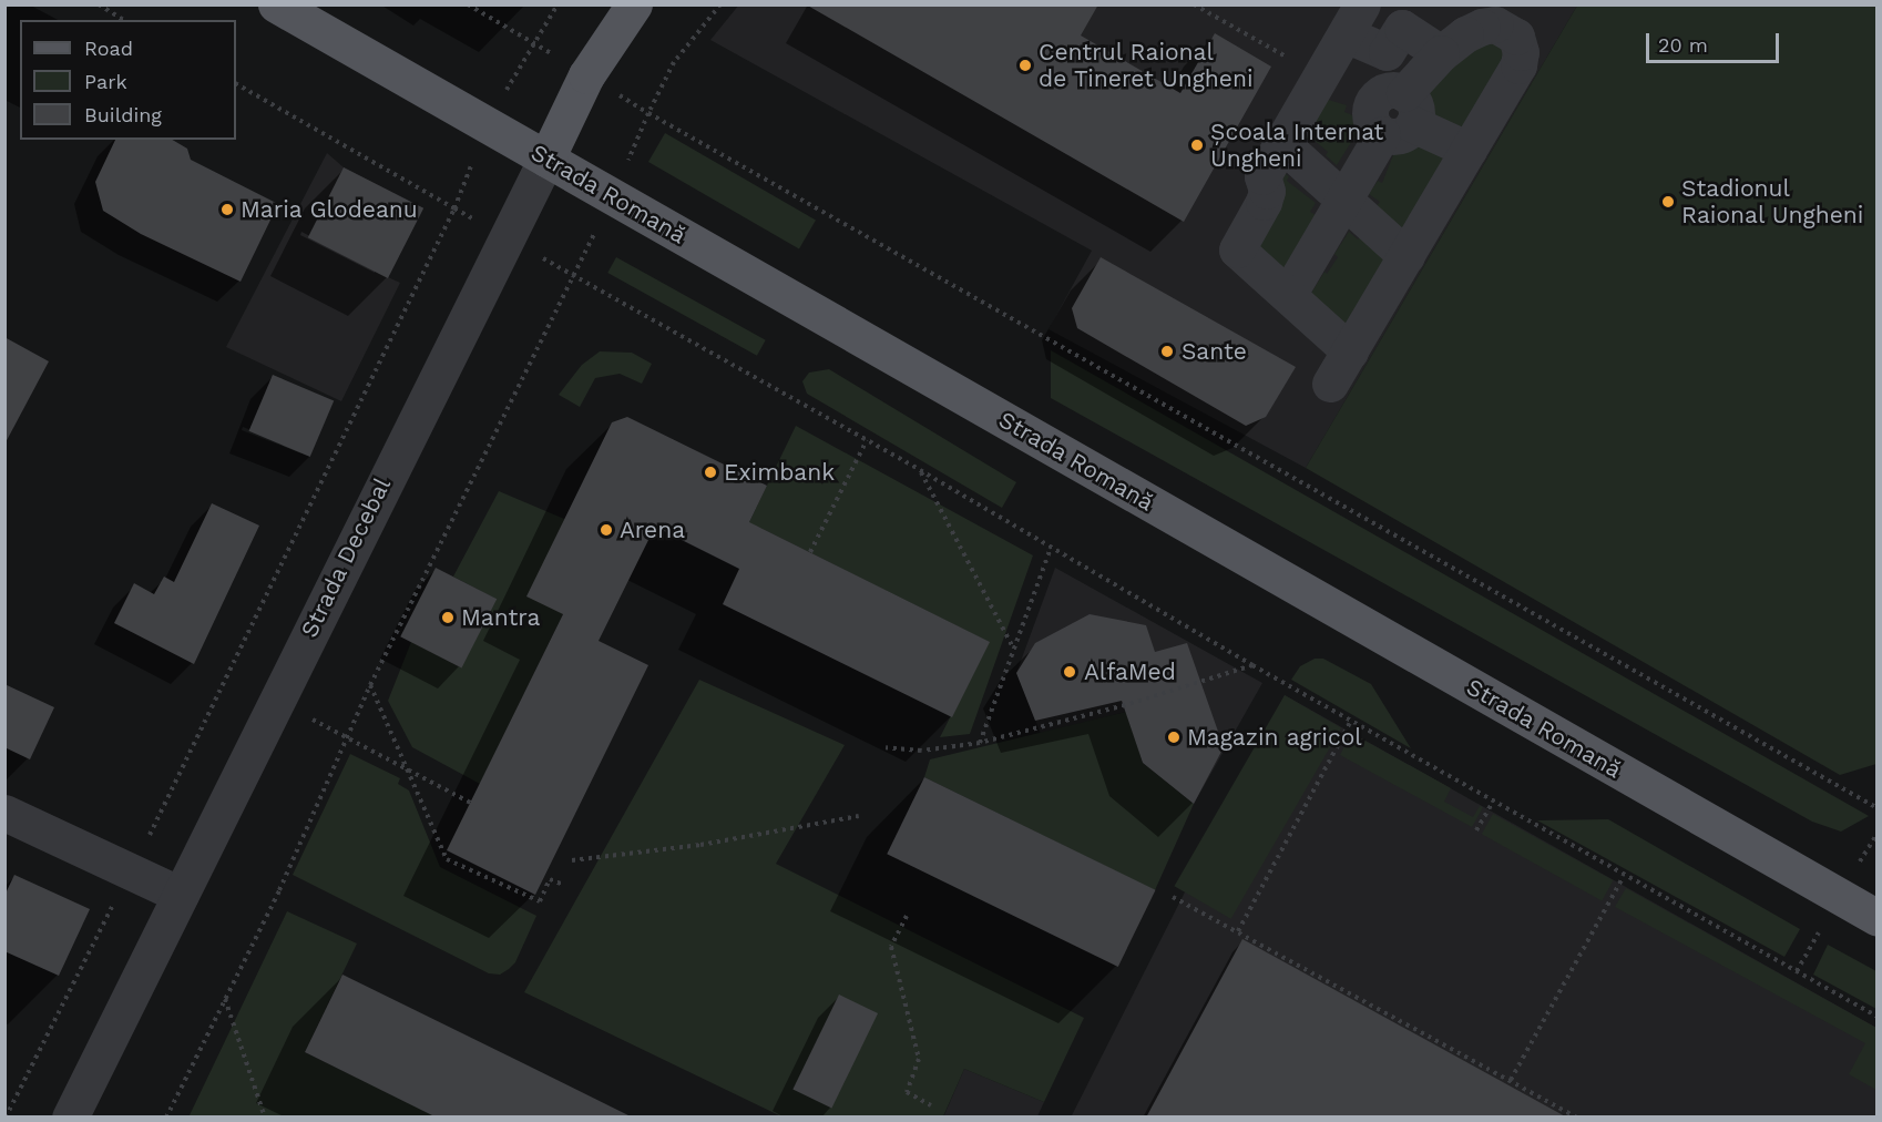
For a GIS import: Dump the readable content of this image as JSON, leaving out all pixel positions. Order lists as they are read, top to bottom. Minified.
{"streets":{"main road":["Strada Romană","Strada Decebal"]},"crossings":[["Strada Romană","Strada Decebal"]],"places":["Centrul Raional de Tineret Ungheni","Școala Internat Ungheni","Stadionul Raional Ungheni","Maria Glodeanu","Sante","Eximbank","Arena","Mantra","AlfaMed","Magazin agricol"],"legend":["Road","Park","Building"],"scale_bar":"20 m"}
